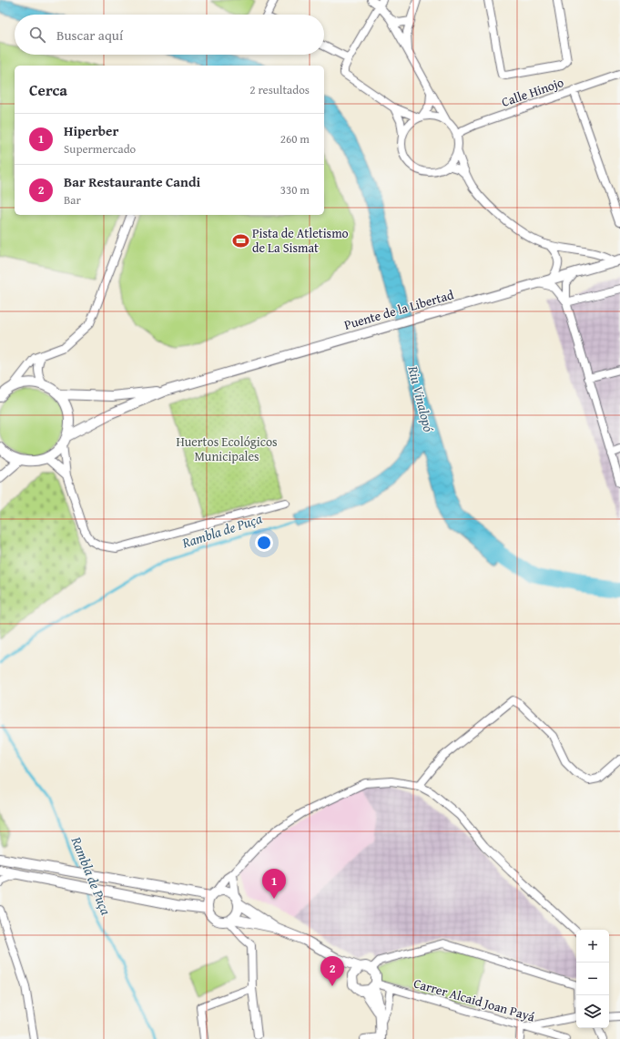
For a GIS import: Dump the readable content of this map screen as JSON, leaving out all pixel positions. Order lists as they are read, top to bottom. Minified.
{"streets":{"street":["Calle Hinojo","Puente de la Libertad","Carrer Alcaid Joan Payá"]},"water":["Riu Vinalopó","Rambla de Puça"],"parks":["Huertos Ecológicos Municipales"],"places":{"sports":["Pista de Atletismo de La Sismat"]},"page":{"search":"Buscar aquí","heading":["Cerca","2 resultados"],"list":[{"mark":"1","name":"Hiperber","note":"Supermercado","value":"260 m"},{"mark":"2","name":"Bar Restaurante Candi","note":"Bar","value":"330 m"}],"pins":["1","2"],"map_buttons":["+","−"]}}
